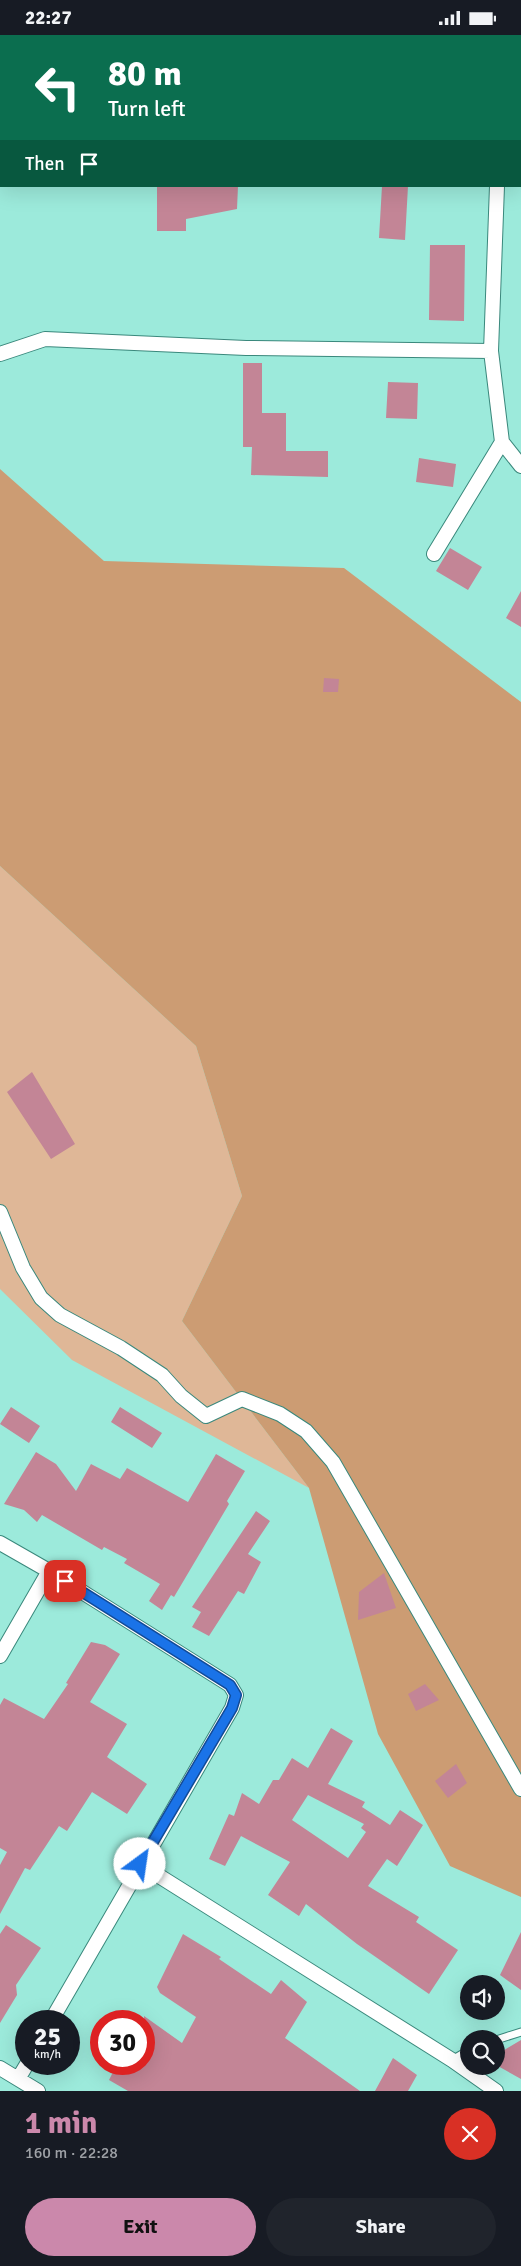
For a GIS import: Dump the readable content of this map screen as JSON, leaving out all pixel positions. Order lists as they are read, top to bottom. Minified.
{"page":{"status":"22:27","turn":["80 m","Turn left"],"then":"Then","speed":"25 km/h","limit":"30","heading":["1 min","160 m · 22:28"],"buttons":["Exit","Share"]}}
